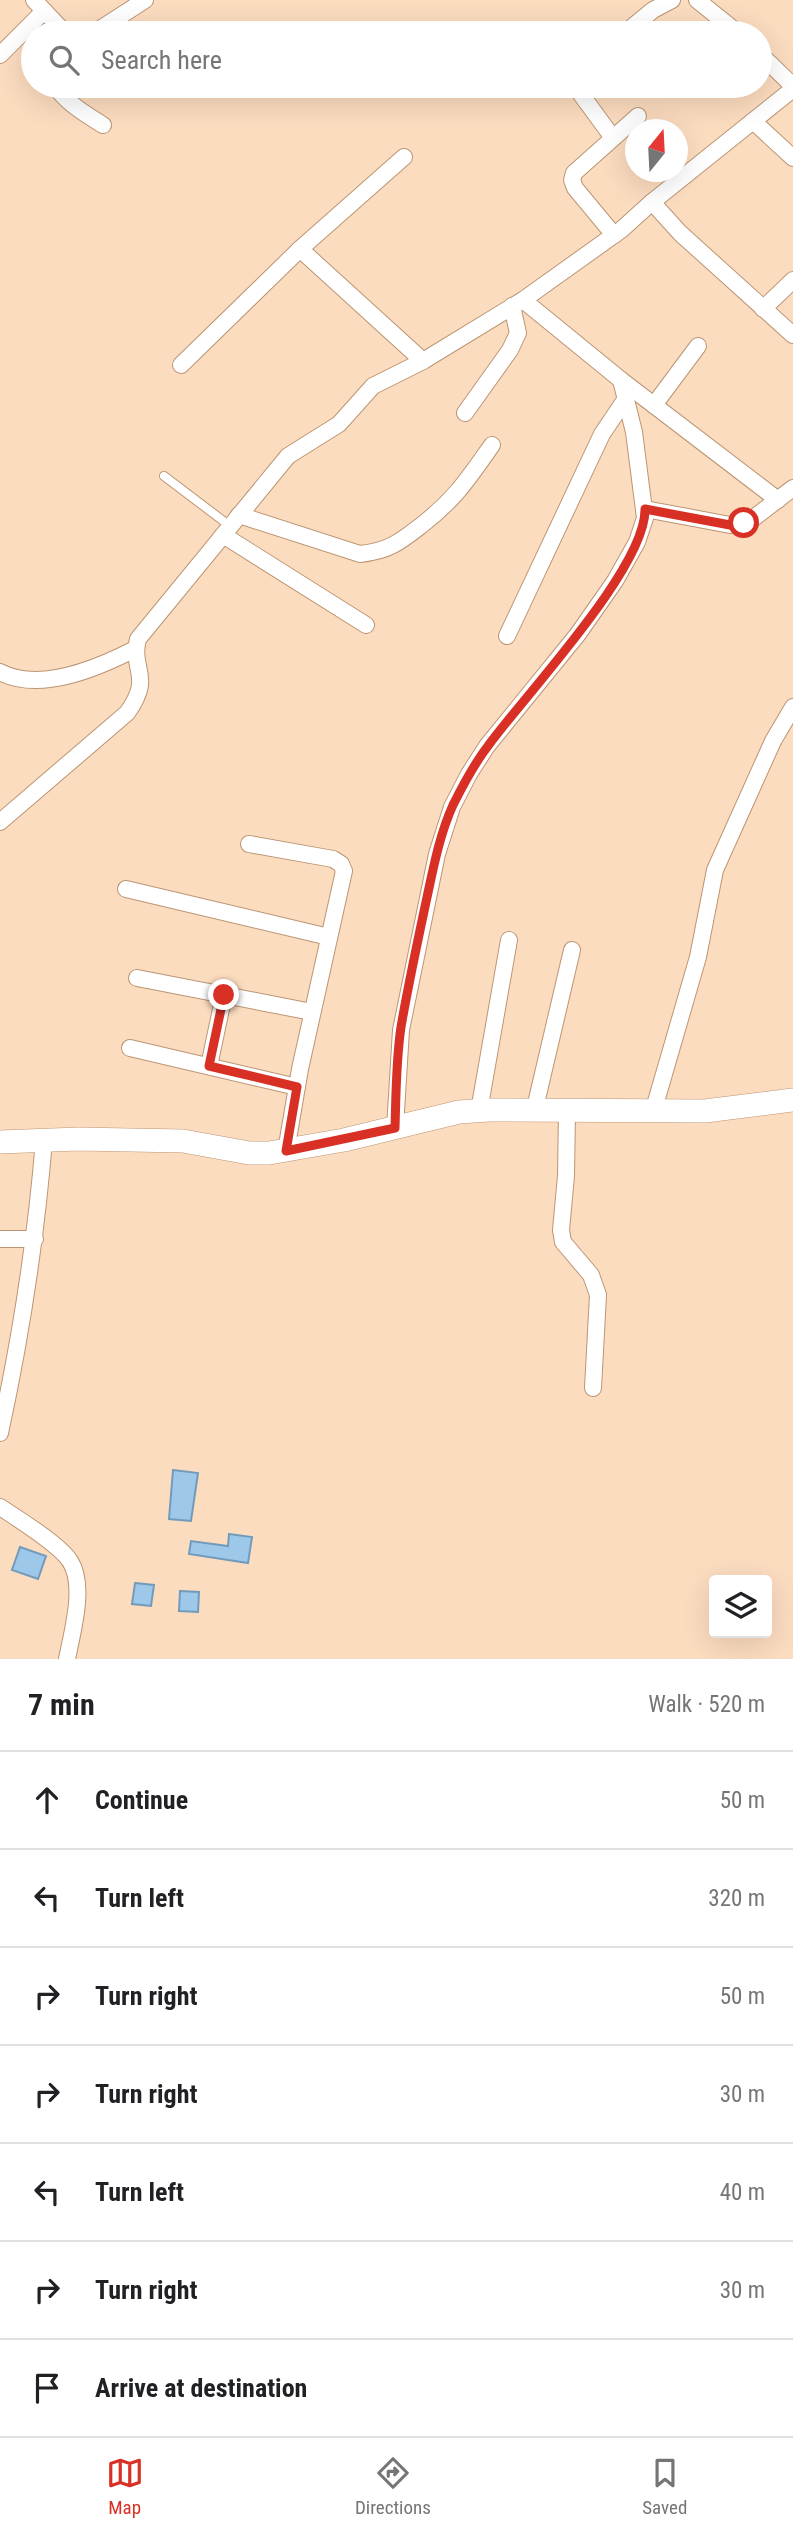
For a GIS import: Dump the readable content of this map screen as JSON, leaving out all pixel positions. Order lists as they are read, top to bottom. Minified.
{"north":"top","page":{"search":"Search here","heading":["7 min","Walk · 520 m"],"list":[["Continue","50 m"],["Turn left","320 m"],["Turn right","50 m"],["Turn right","30 m"],["Turn left","40 m"],["Turn right","30 m"],"Arrive at destination"],"nav":["Map","Directions","Saved"]}}
